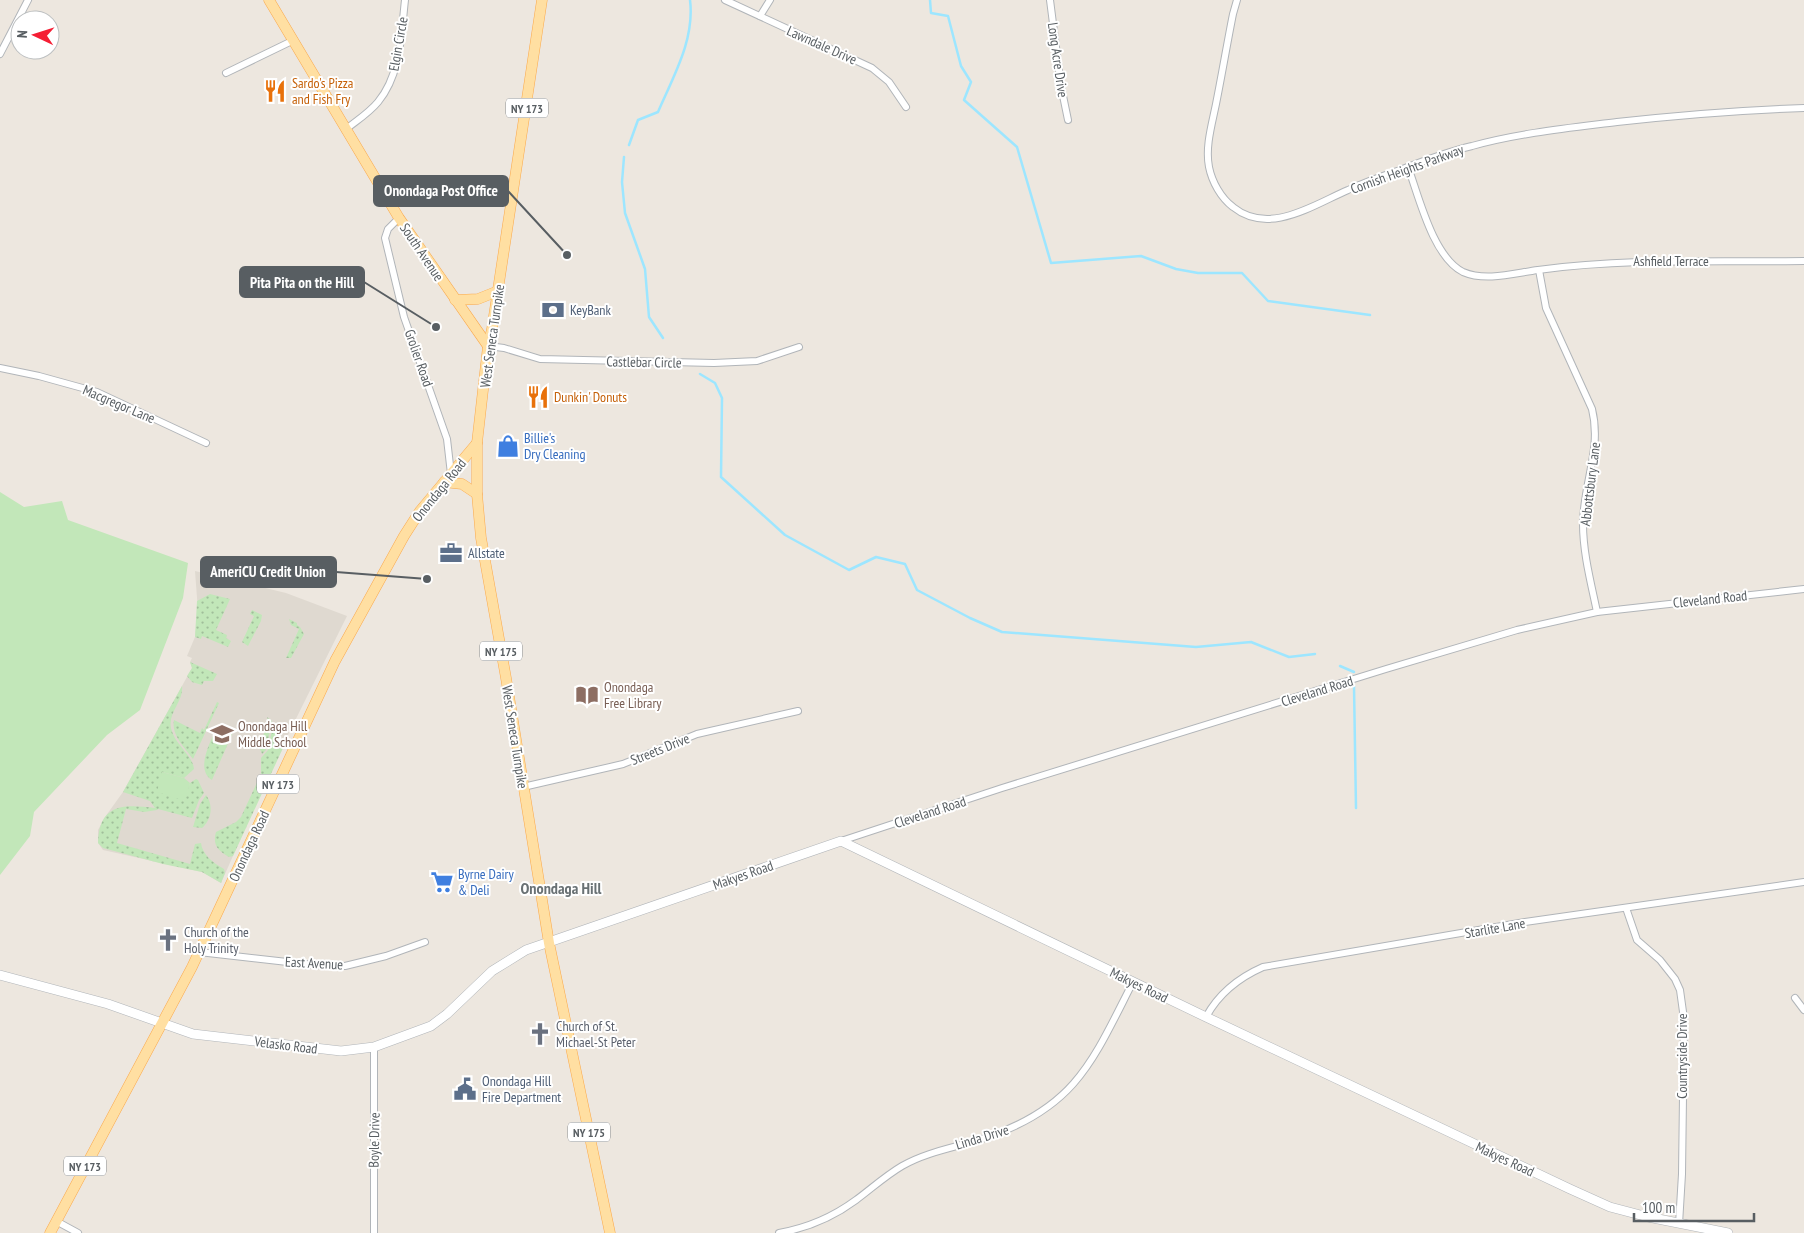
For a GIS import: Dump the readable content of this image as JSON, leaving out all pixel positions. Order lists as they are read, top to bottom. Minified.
{"streets":{"main road":["NY 173","South Avenue","West Seneca Turnpike","Onondaga Road","NY 175"],"street":["Elgin Circle","Lawndale Drive","Long Acre Drive","Cornish Heights Parkway","Ashfield Terrace","Grolier Road","Castlebar Circle","Macgregor Lane","Abbottsbury Lane","Cleveland Road","Streets Drive","Makyes Road","Starlite Lane","East Avenue","Velasko Road","Countryside Drive","Linda Drive","Boyle Drive"]},"crossings":[["Elgin Circle","South Avenue"],["Cornish Heights Parkway","Ashfield Terrace"],["South Avenue","West Seneca Turnpike"],["South Avenue","Grolier Road"],["South Avenue","Castlebar Circle"],["Ashfield Terrace","Abbottsbury Lane"],["West Seneca Turnpike","Castlebar Circle"],["West Seneca Turnpike","Onondaga Road"],["West Seneca Turnpike","Streets Drive"],["West Seneca Turnpike","Makyes Road"],["West Seneca Turnpike","Velasko Road"],["Grolier Road","Onondaga Road"],["Abbottsbury Lane","Cleveland Road"],["Onondaga Road","East Avenue"],["Onondaga Road","Velasko Road"],["Cleveland Road","Makyes Road"],["Makyes Road","Starlite Lane"],["Makyes Road","Velasko Road"],["Makyes Road","Countryside Drive"],["Makyes Road","Linda Drive"],["Starlite Lane","Countryside Drive"],["Velasko Road","Boyle Drive"]],"districts":["Onondaga Hill"],"places":{"restaurant":["Sardo's Pizza and Fish Fry","Dunkin' Donuts"],"other":["Onondaga Post Office","Pita Pita on the Hill","AmeriCU Credit Union"],"bank":["KeyBank"],"shop":["Billie's Dry Cleaning"],"office":["Allstate"],"library":["Onondaga Free Library"],"school or university":["Onondaga Hill Middle School"],"supermarket":["Byrne Dairy & Deli"],"church":["Church of the Holy Trinity","Church of St. Michael-St Peter"],"public building":["Onondaga Hill Fire Department"]},"scale_bar":"100 m","north":"left"}
